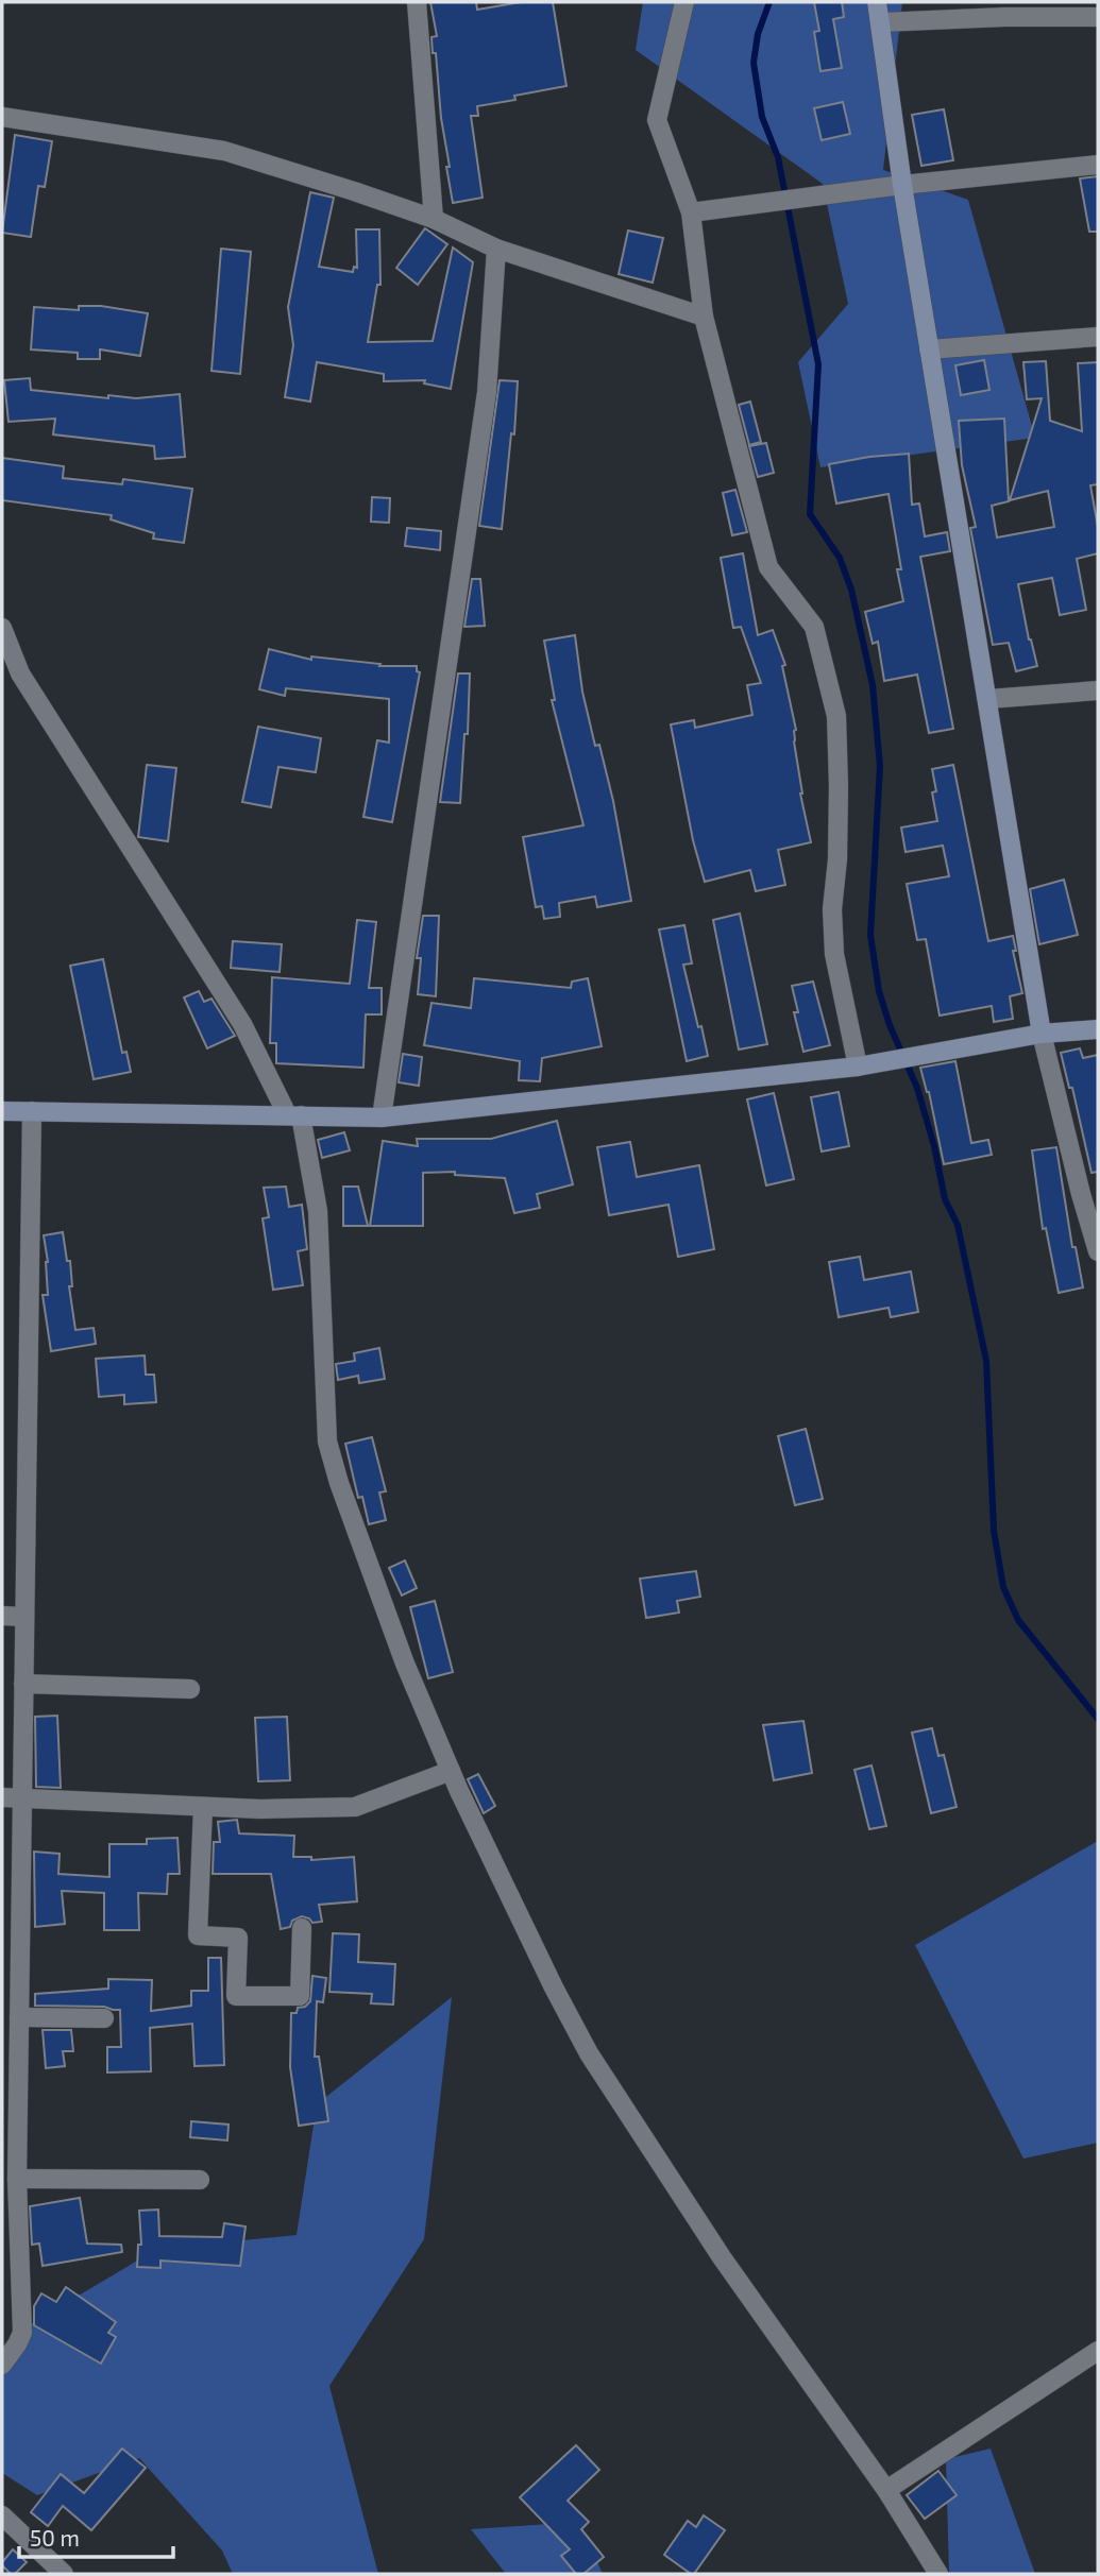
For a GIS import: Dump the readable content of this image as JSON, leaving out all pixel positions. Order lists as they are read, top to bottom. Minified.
{"scale_bar":"50 m"}
